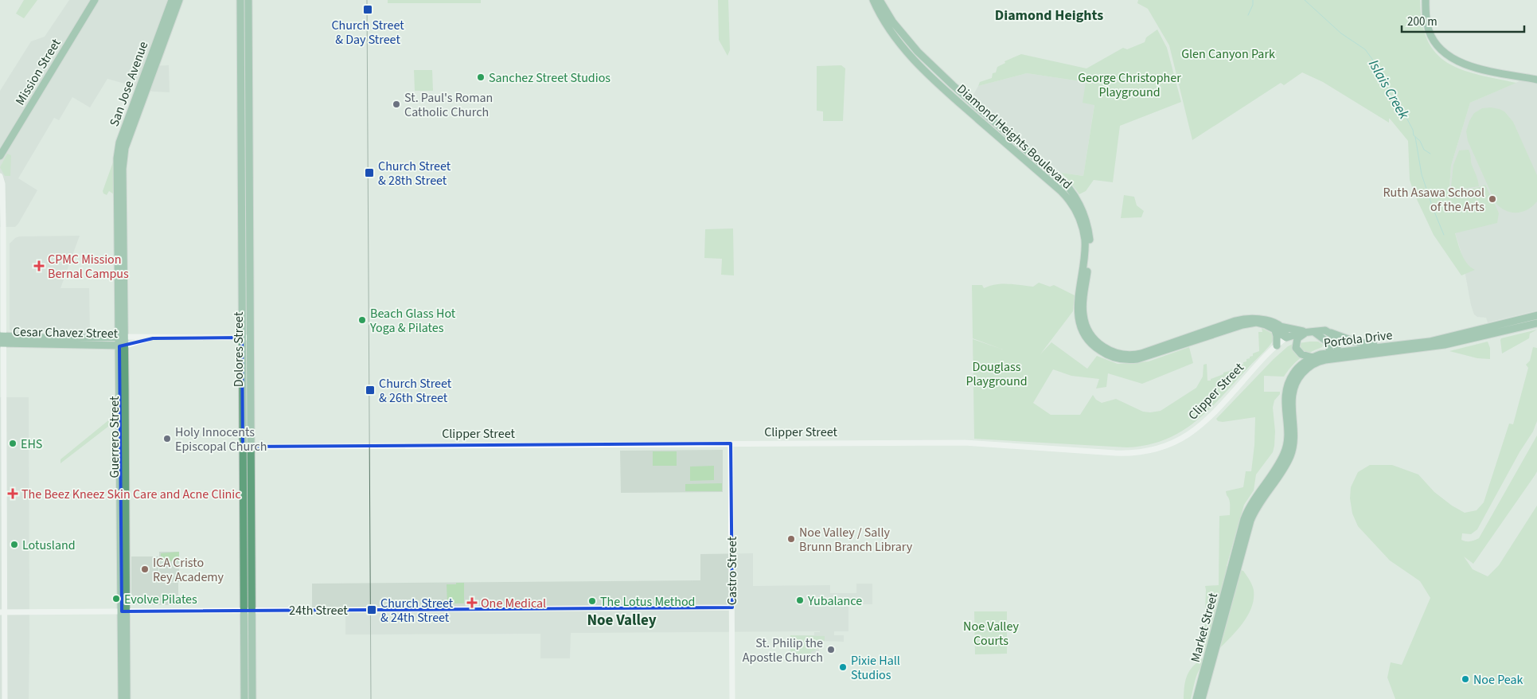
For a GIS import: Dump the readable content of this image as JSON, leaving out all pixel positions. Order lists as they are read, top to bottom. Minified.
{"streets":{"main road":["Mission Street","San Jose Avenue","Diamond Heights Boulevard","Cesar Chavez Street","Portola Drive","Dolores Street","Clipper Street","Guerrero Street","Market Street"],"street":["Castro Street","24th Street"]},"crossings":[["San Jose Avenue","Guerrero Street"],["Cesar Chavez Street","Dolores Street"],["Cesar Chavez Street","Guerrero Street"],["Portola Drive","Market Street"],["Dolores Street","Clipper Street"],["Dolores Street","24th Street"],["Clipper Street","Castro Street"],["Guerrero Street","24th Street"],["Castro Street","24th Street"]],"districts":["Diamond Heights","Noe Valley"],"water":["Islais Creek"],"parks":["Glen Canyon Park","George Christopher Playground","Douglass Playground","Noe Valley Courts"],"places":{"transit":["Church Street & Day Street","Church Street & 28th Street","Church Street & 26th Street","Church Street & 24th Street"],"other":["Sanchez Street Studios","St. Paul's Roman Catholic Church","Ruth Asawa School of the Arts","Beach Glass Hot Yoga & Pilates","Holy Innocents Episcopal Church","EHS","Noe Valley / Sally Brunn Branch Library","Lotusland","ICA Cristo Rey Academy","Evolve Pilates","Yubalance","The Lotus Method","St. Philip the Apostle Church","Pixie Hall Studios","Noe Peak"],"health":["CPMC Mission Bernal Campus","The Beez Kneez Skin Care and Acne Clinic","One Medical"]},"scale_bar":"200 m"}
